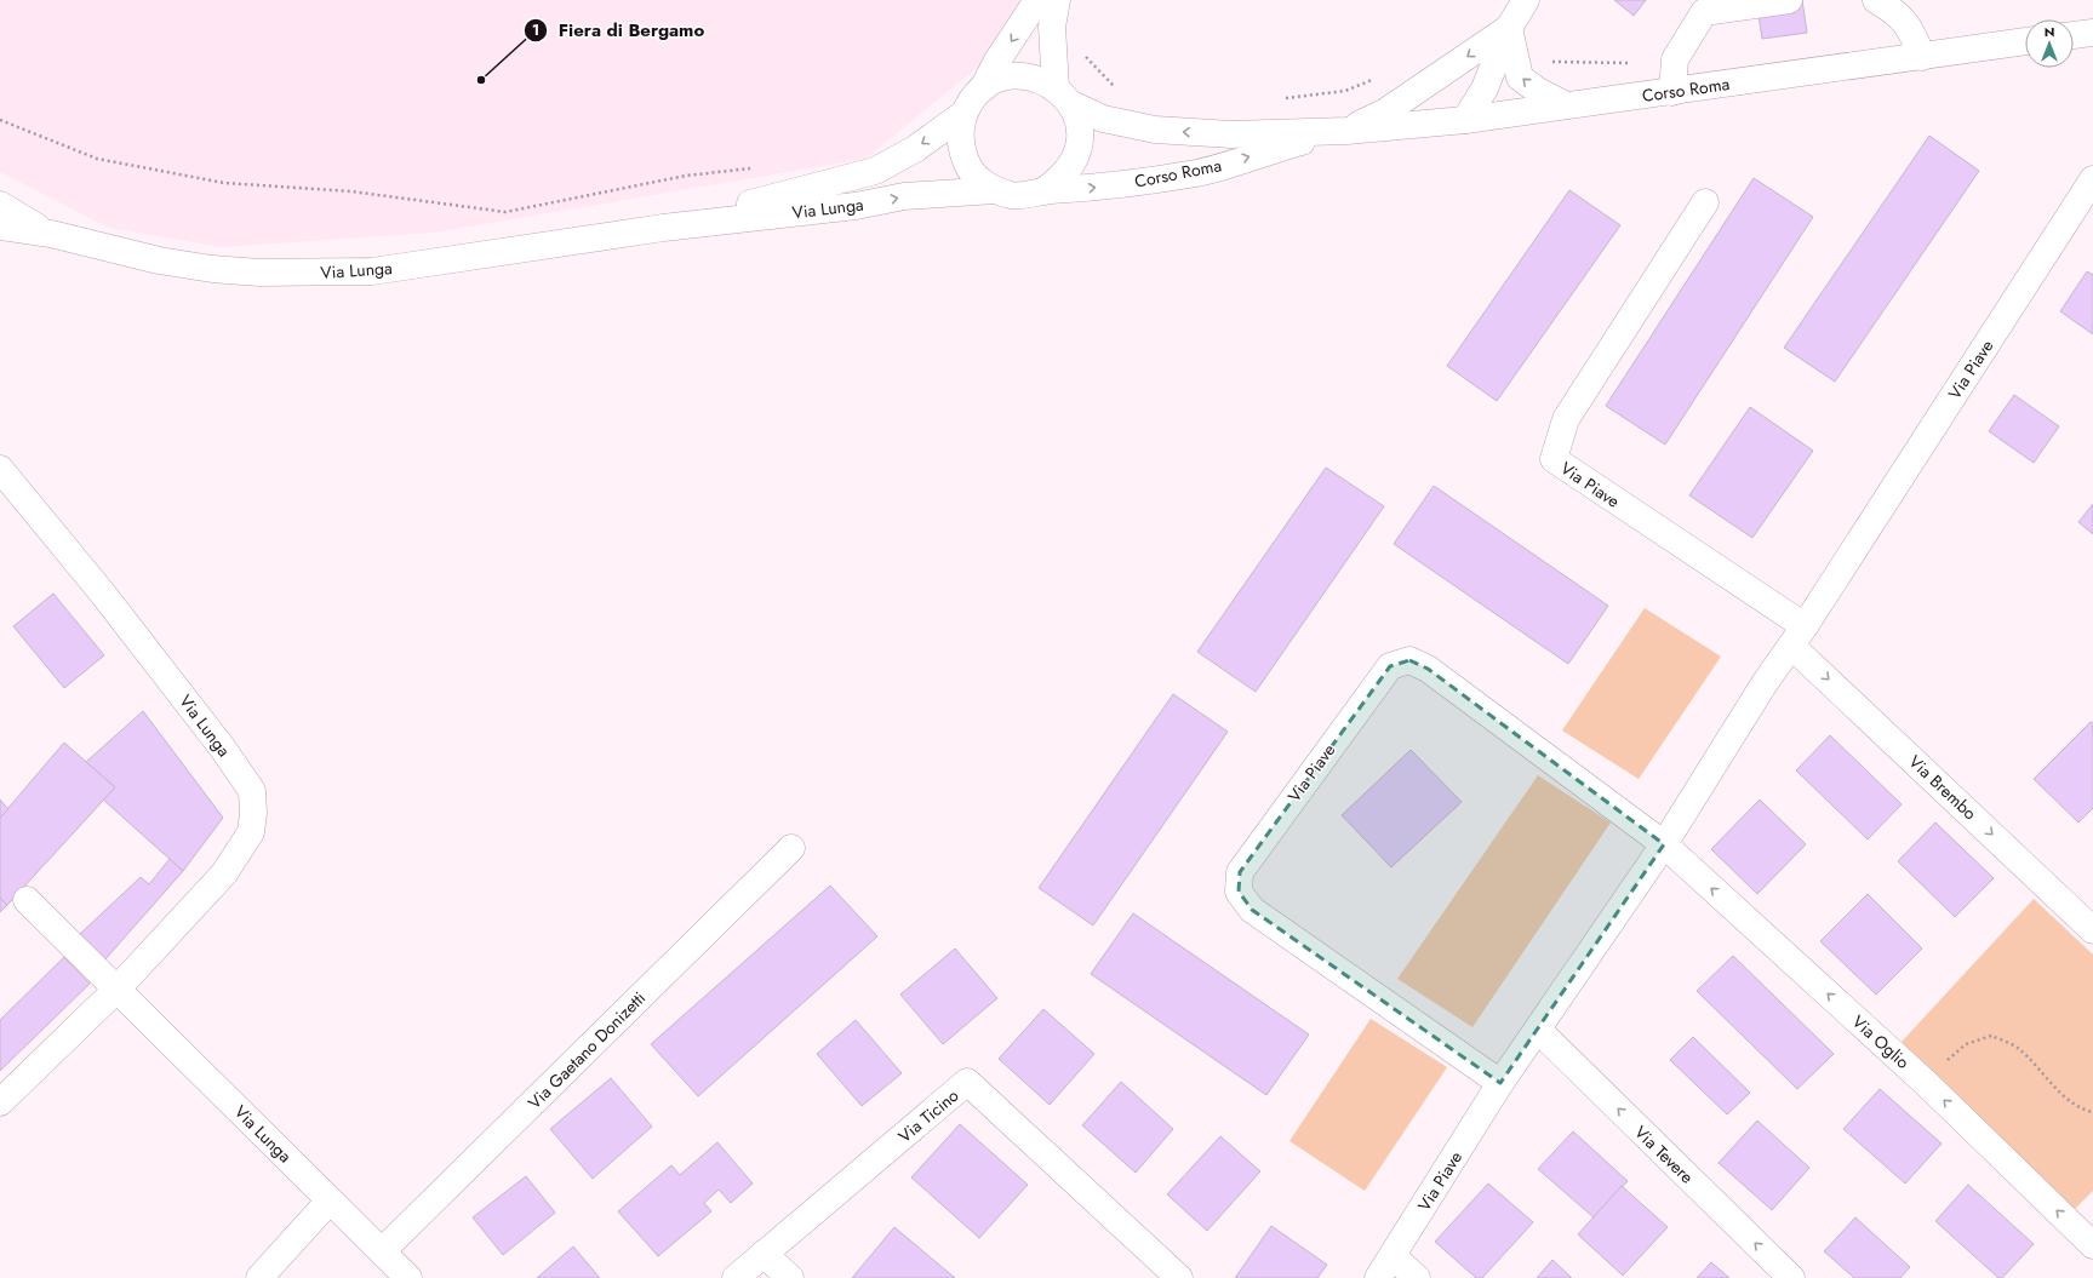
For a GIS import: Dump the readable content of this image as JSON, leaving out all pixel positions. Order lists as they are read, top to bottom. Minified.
{"streets":{"street":["Corso Roma","Via Lunga","Via Piave","Via Brembo","Via Oglio","Via Gaetano Donizetti","Via Ticino","Via Tevere"]},"crossings":[["Corso Roma","Via Lunga"],["Via Lunga","Via Gaetano Donizetti"],["Via Piave","Via Brembo"],["Via Piave","Via Oglio"],["Via Piave","Via Tevere"]],"one_way":["Via Brembo","Via Oglio","Via Tevere"],"places":["Fiera di Bergamo"],"north":"top"}
